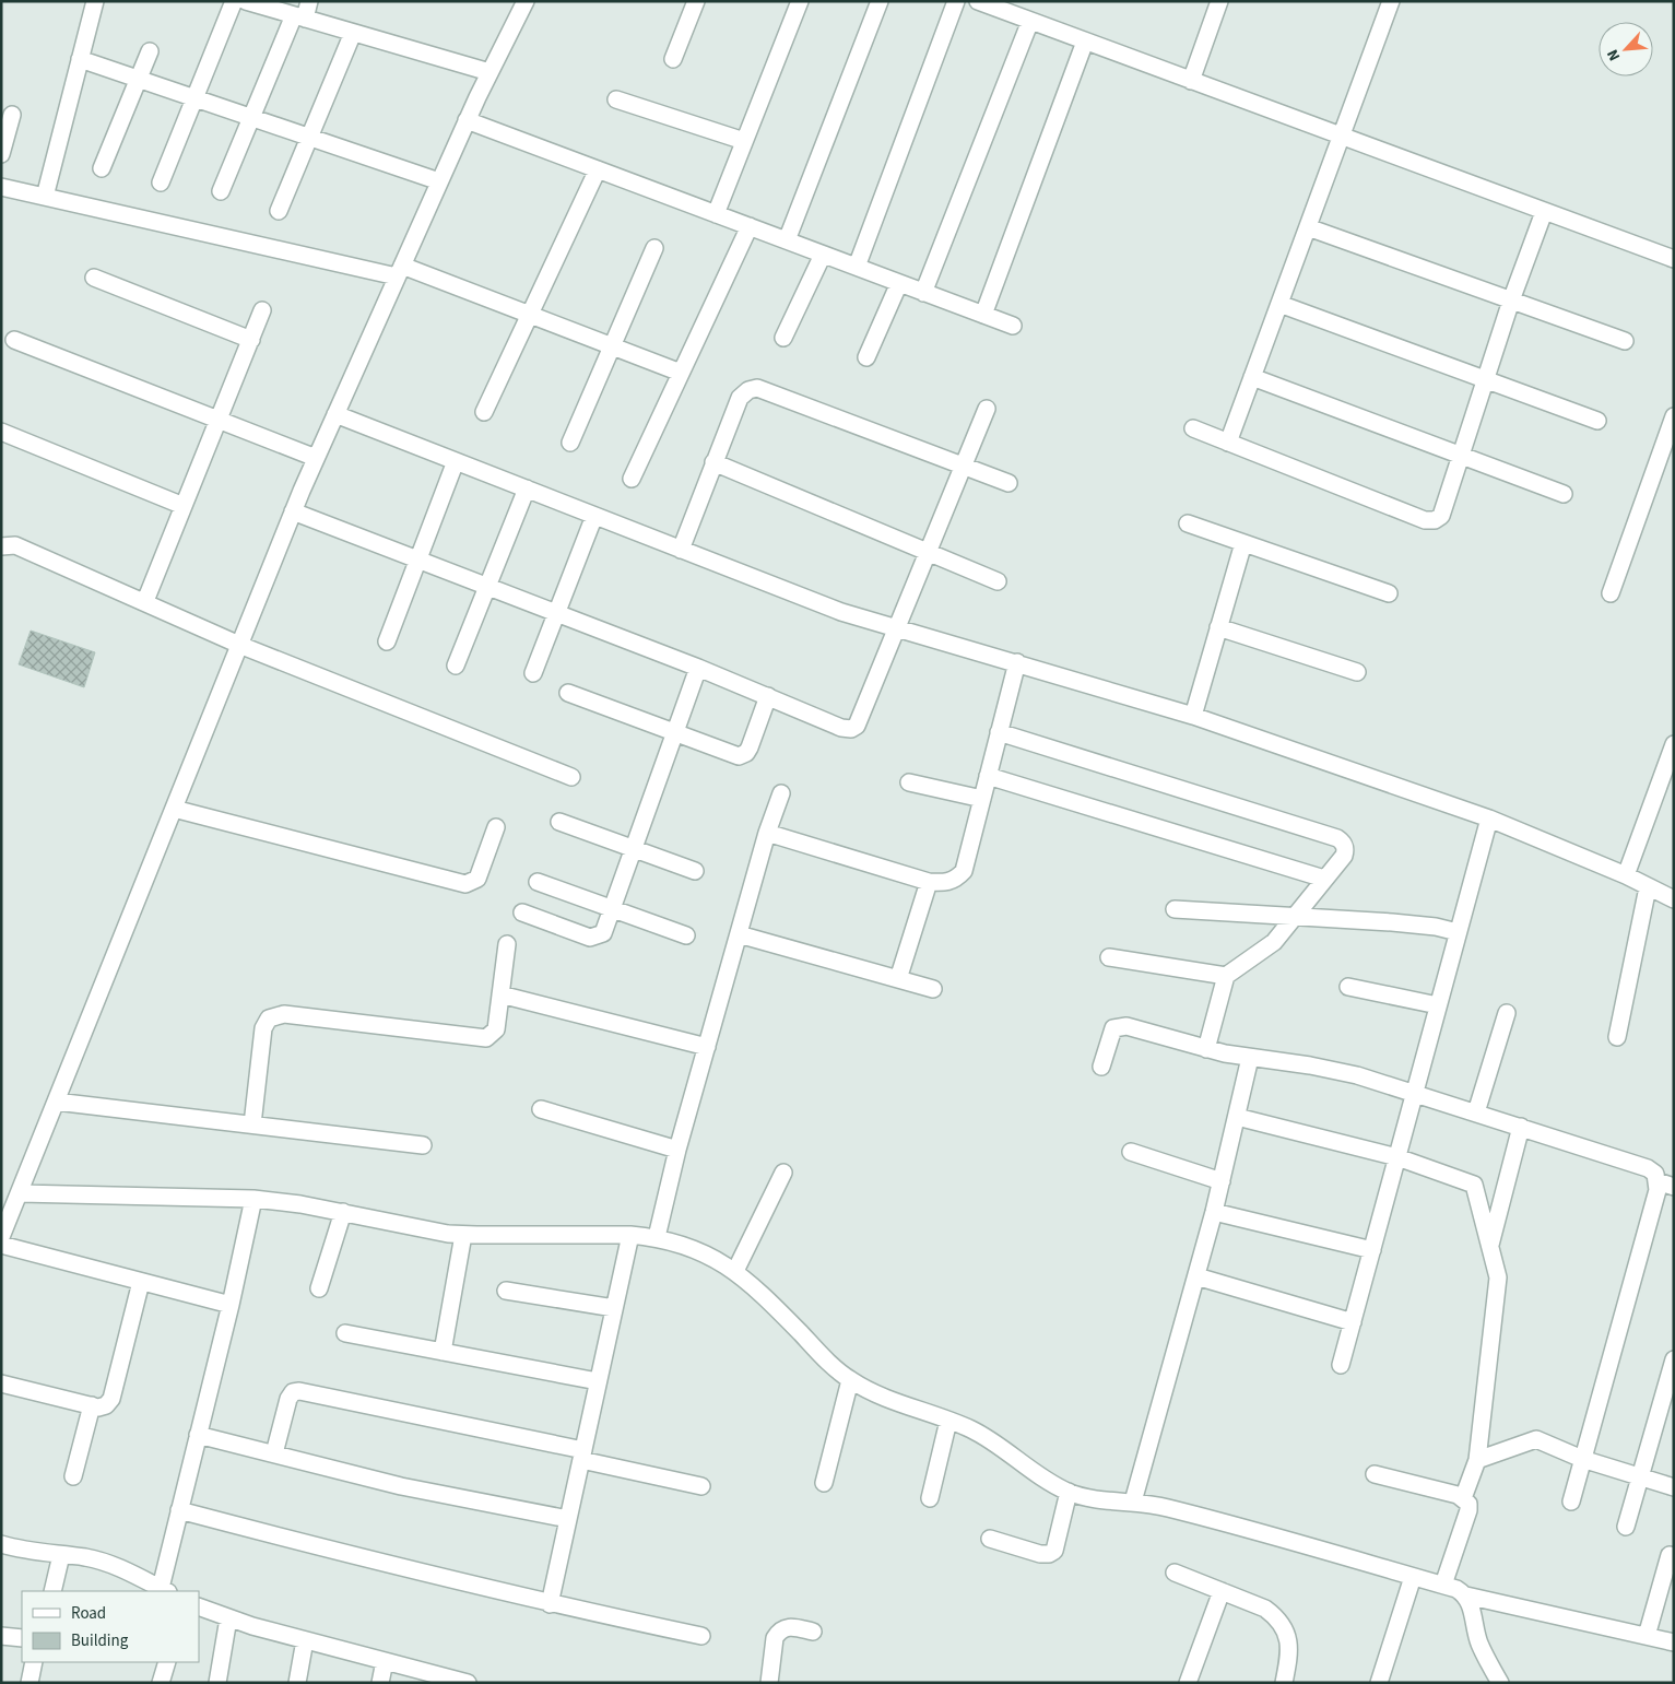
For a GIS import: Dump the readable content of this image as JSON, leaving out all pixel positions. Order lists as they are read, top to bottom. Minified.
{"legend":["Road","Building"],"north":"bottom left"}
